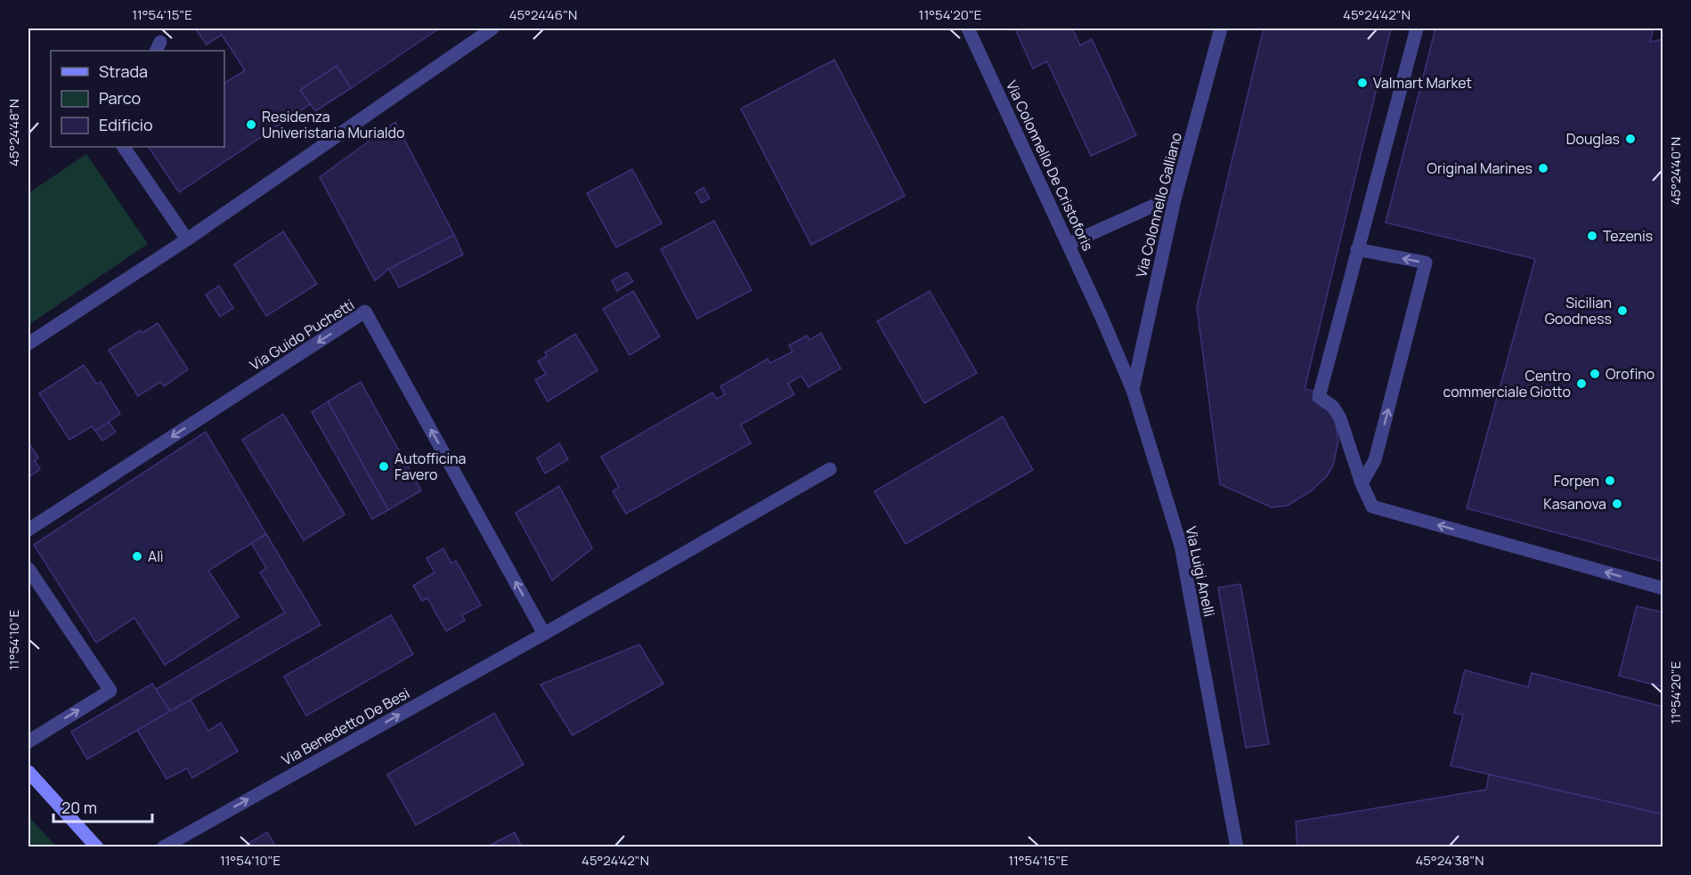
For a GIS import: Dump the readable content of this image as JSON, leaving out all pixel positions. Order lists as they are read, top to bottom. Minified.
{"streets":{"street":["Via Colonnello De Cristoforis","Via Colonnello Galliano","Via Guido Puchetti","Via Luigi Anelli","Via Benedetto De Besi"]},"crossings":[["Via Colonnello De Cristoforis","Via Luigi Anelli"],["Via Colonnello Galliano","Via Luigi Anelli"],["Via Guido Puchetti","Via Benedetto De Besi"]],"one_way":["Via Benedetto De Besi"],"places":["Valmart Market","Residenza Univeristaria Murialdo","Douglas","Original Marines","Tezenis","Sicilian Goodness","Orofino","Centro commerciale Giotto","Autofficina Favero","Forpen","Kasanova","Alì"],"legend":["Strada","Parco","Edificio"],"scale_bar":"20 m","coordinates":["11°54'15\"E","45°24'46\"N","11°54'20\"E","45°24'42\"N","45°24'48\"N","45°24'40\"N","11°54'10\"E","45°24'38\"N"]}
